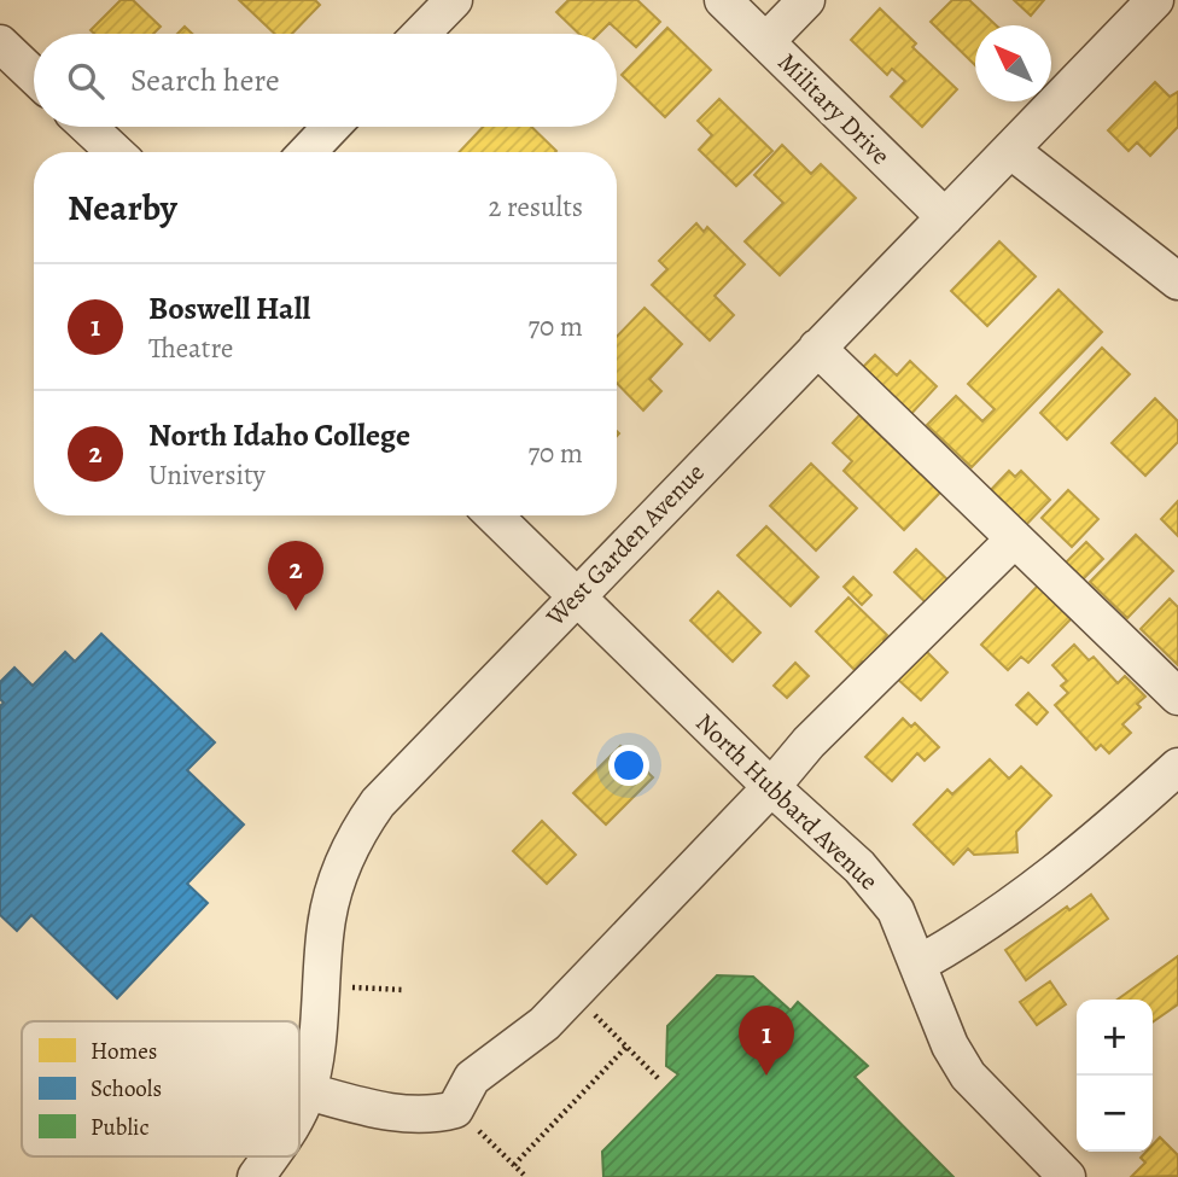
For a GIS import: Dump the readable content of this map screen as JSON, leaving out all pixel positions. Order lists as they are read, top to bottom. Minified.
{"streets":{"street":["Military Drive","West Garden Avenue","North Hubbard Avenue"]},"crossings":[["Military Drive","West Garden Avenue"],["West Garden Avenue","North Hubbard Avenue"]],"legend":["Homes","Schools","Public"],"north":"top left","page":{"search":"Search here","heading":["Nearby","2 results"],"list":[{"mark":"1","name":"Boswell Hall","note":"Theatre","value":"70 m"},{"mark":"2","name":"North Idaho College","note":"University","value":"70 m"}],"pins":["2","1"],"map_buttons":["+","−"]}}
